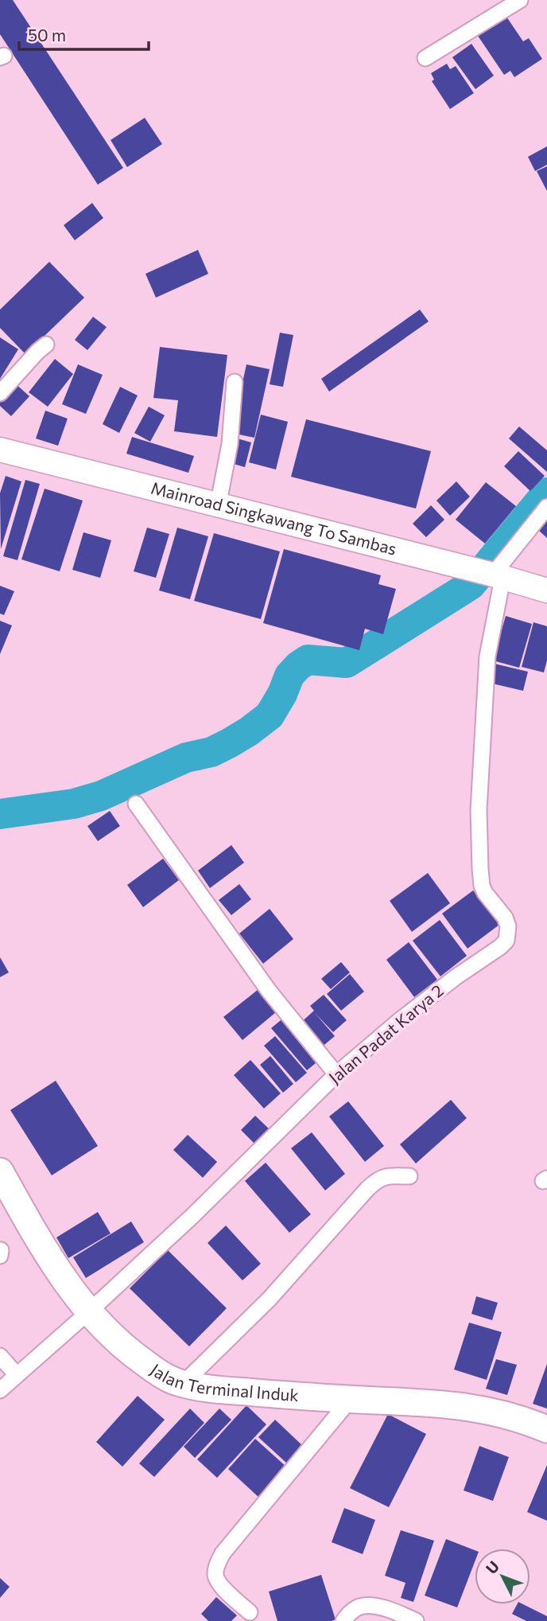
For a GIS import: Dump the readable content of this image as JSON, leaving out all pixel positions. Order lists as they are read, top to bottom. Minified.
{"streets":{"highway":["Jalan Terminal Induk"],"main road":["Mainroad Singkawang To Sambas"],"street":["Jalan Padat Karya 2"]},"crossings":[["Mainroad Singkawang To Sambas","Jalan Padat Karya 2"],["Jalan Padat Karya 2","Jalan Terminal Induk"]],"scale_bar":"50 m","north":"top left"}
